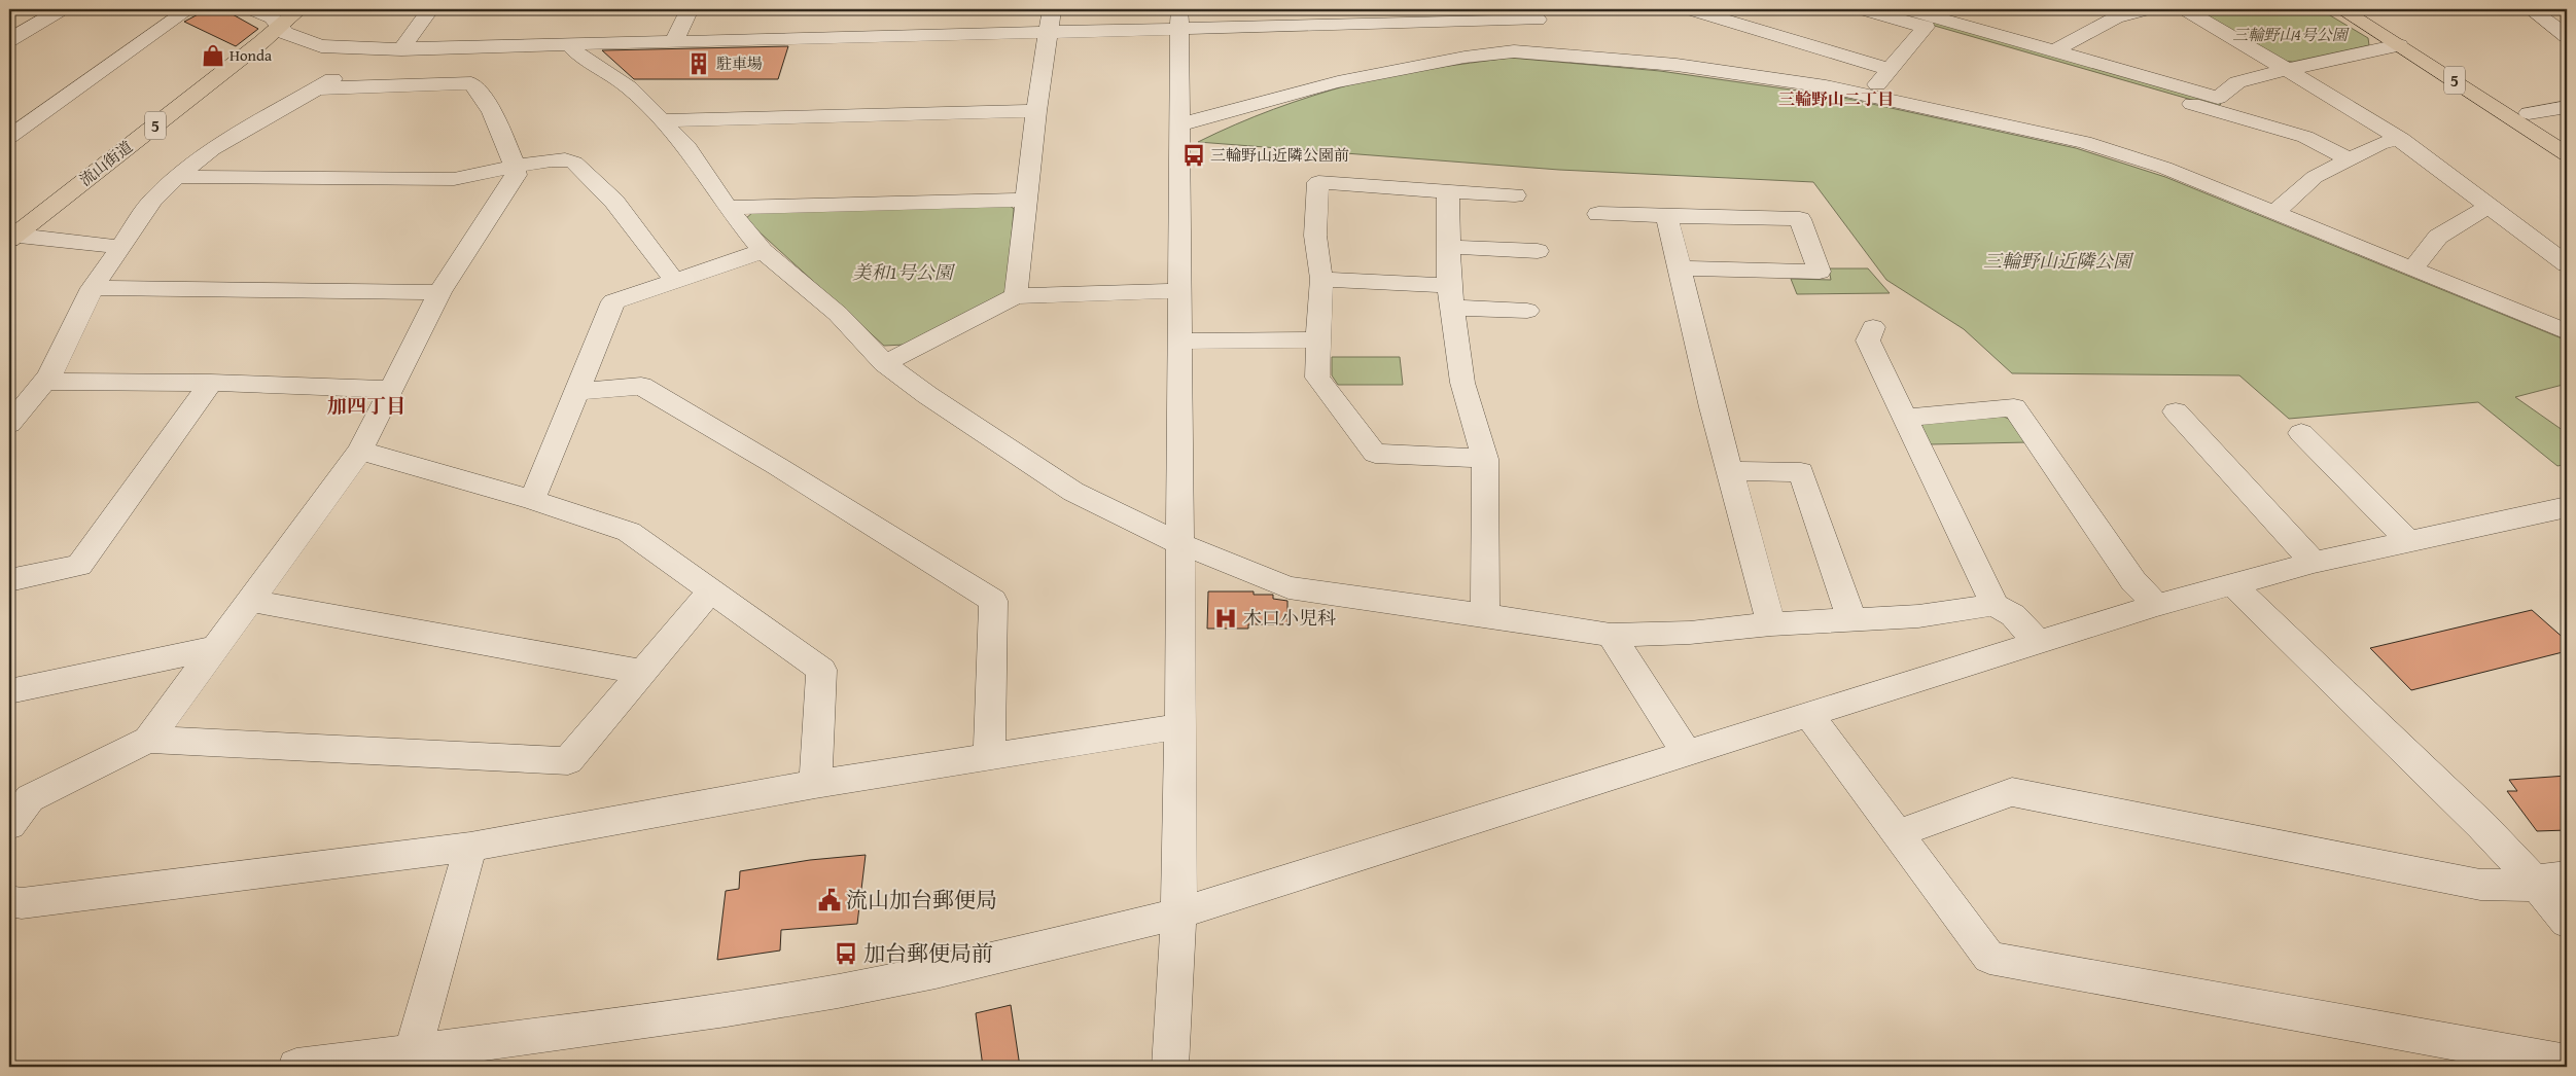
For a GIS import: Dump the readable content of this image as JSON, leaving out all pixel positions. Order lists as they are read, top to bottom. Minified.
{"streets":{"main road":["5","流山街道"]},"districts":["三輪野山二丁目","加四丁目"],"parks":["三輪野山4号公園","三輪野山近隣公園","美和1号公園"],"places":{"shop":["Honda"],"building":["駐車場"],"bus stop":["三輪野山近隣公園前","加台郵便局前"],"hospital":["木口小児科"],"public building":["流山加台郵便局"]}}
